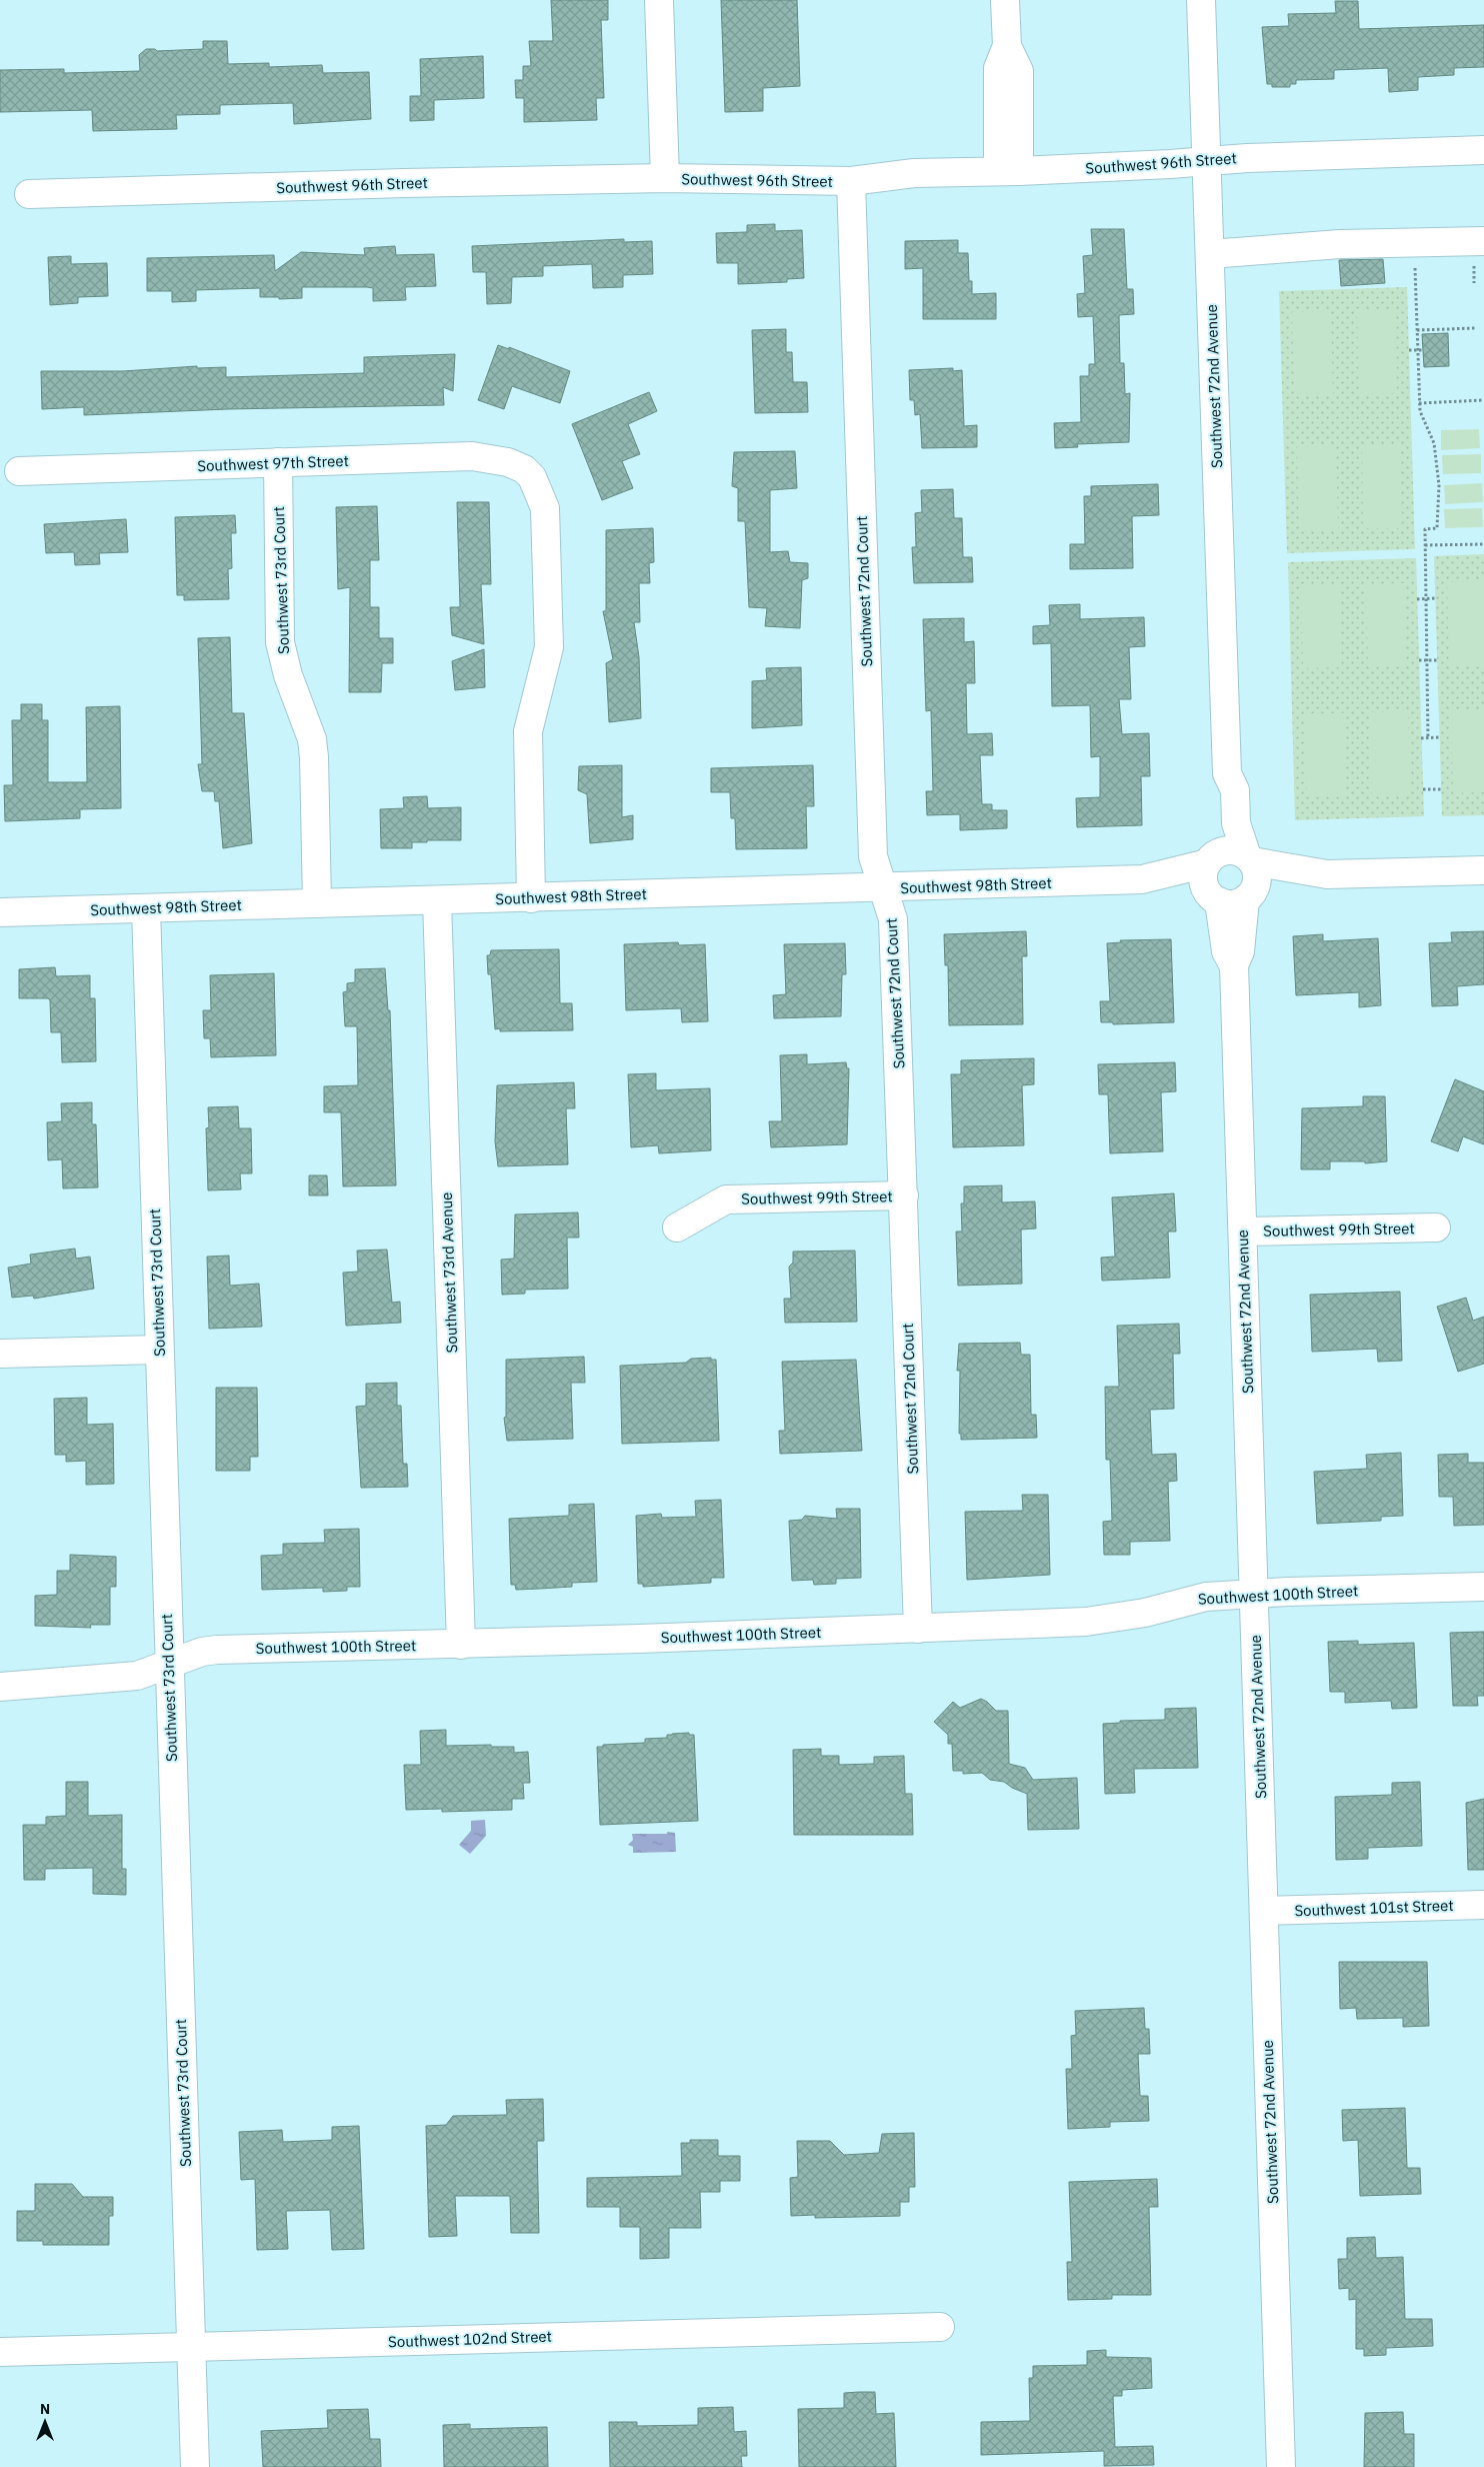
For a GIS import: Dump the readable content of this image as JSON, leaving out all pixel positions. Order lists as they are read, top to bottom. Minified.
{"streets":{"street":["Southwest 96th Street","Southwest 72nd Avenue","Southwest 97th Street","Southwest 73rd Court","Southwest 72nd Court","Southwest 98th Street","Southwest 99th Street","Southwest 73rd Avenue","Southwest 100th Street","Southwest 101st Street","Southwest 102nd Street"]},"crossings":[["Southwest 96th Street","Southwest 72nd Avenue"],["Southwest 96th Street","Southwest 72nd Court"],["Southwest 72nd Avenue","Southwest 98th Street"],["Southwest 72nd Avenue","Southwest 99th Street"],["Southwest 72nd Avenue","Southwest 100th Street"],["Southwest 72nd Avenue","Southwest 101st Street"],["Southwest 97th Street","Southwest 73rd Court"],["Southwest 97th Street","Southwest 98th Street"],["Southwest 73rd Court","Southwest 98th Street"],["Southwest 73rd Court","Southwest 100th Street"],["Southwest 73rd Court","Southwest 102nd Street"],["Southwest 72nd Court","Southwest 98th Street"],["Southwest 72nd Court","Southwest 99th Street"],["Southwest 72nd Court","Southwest 100th Street"],["Southwest 98th Street","Southwest 73rd Avenue"],["Southwest 73rd Avenue","Southwest 100th Street"]],"north":"top"}
